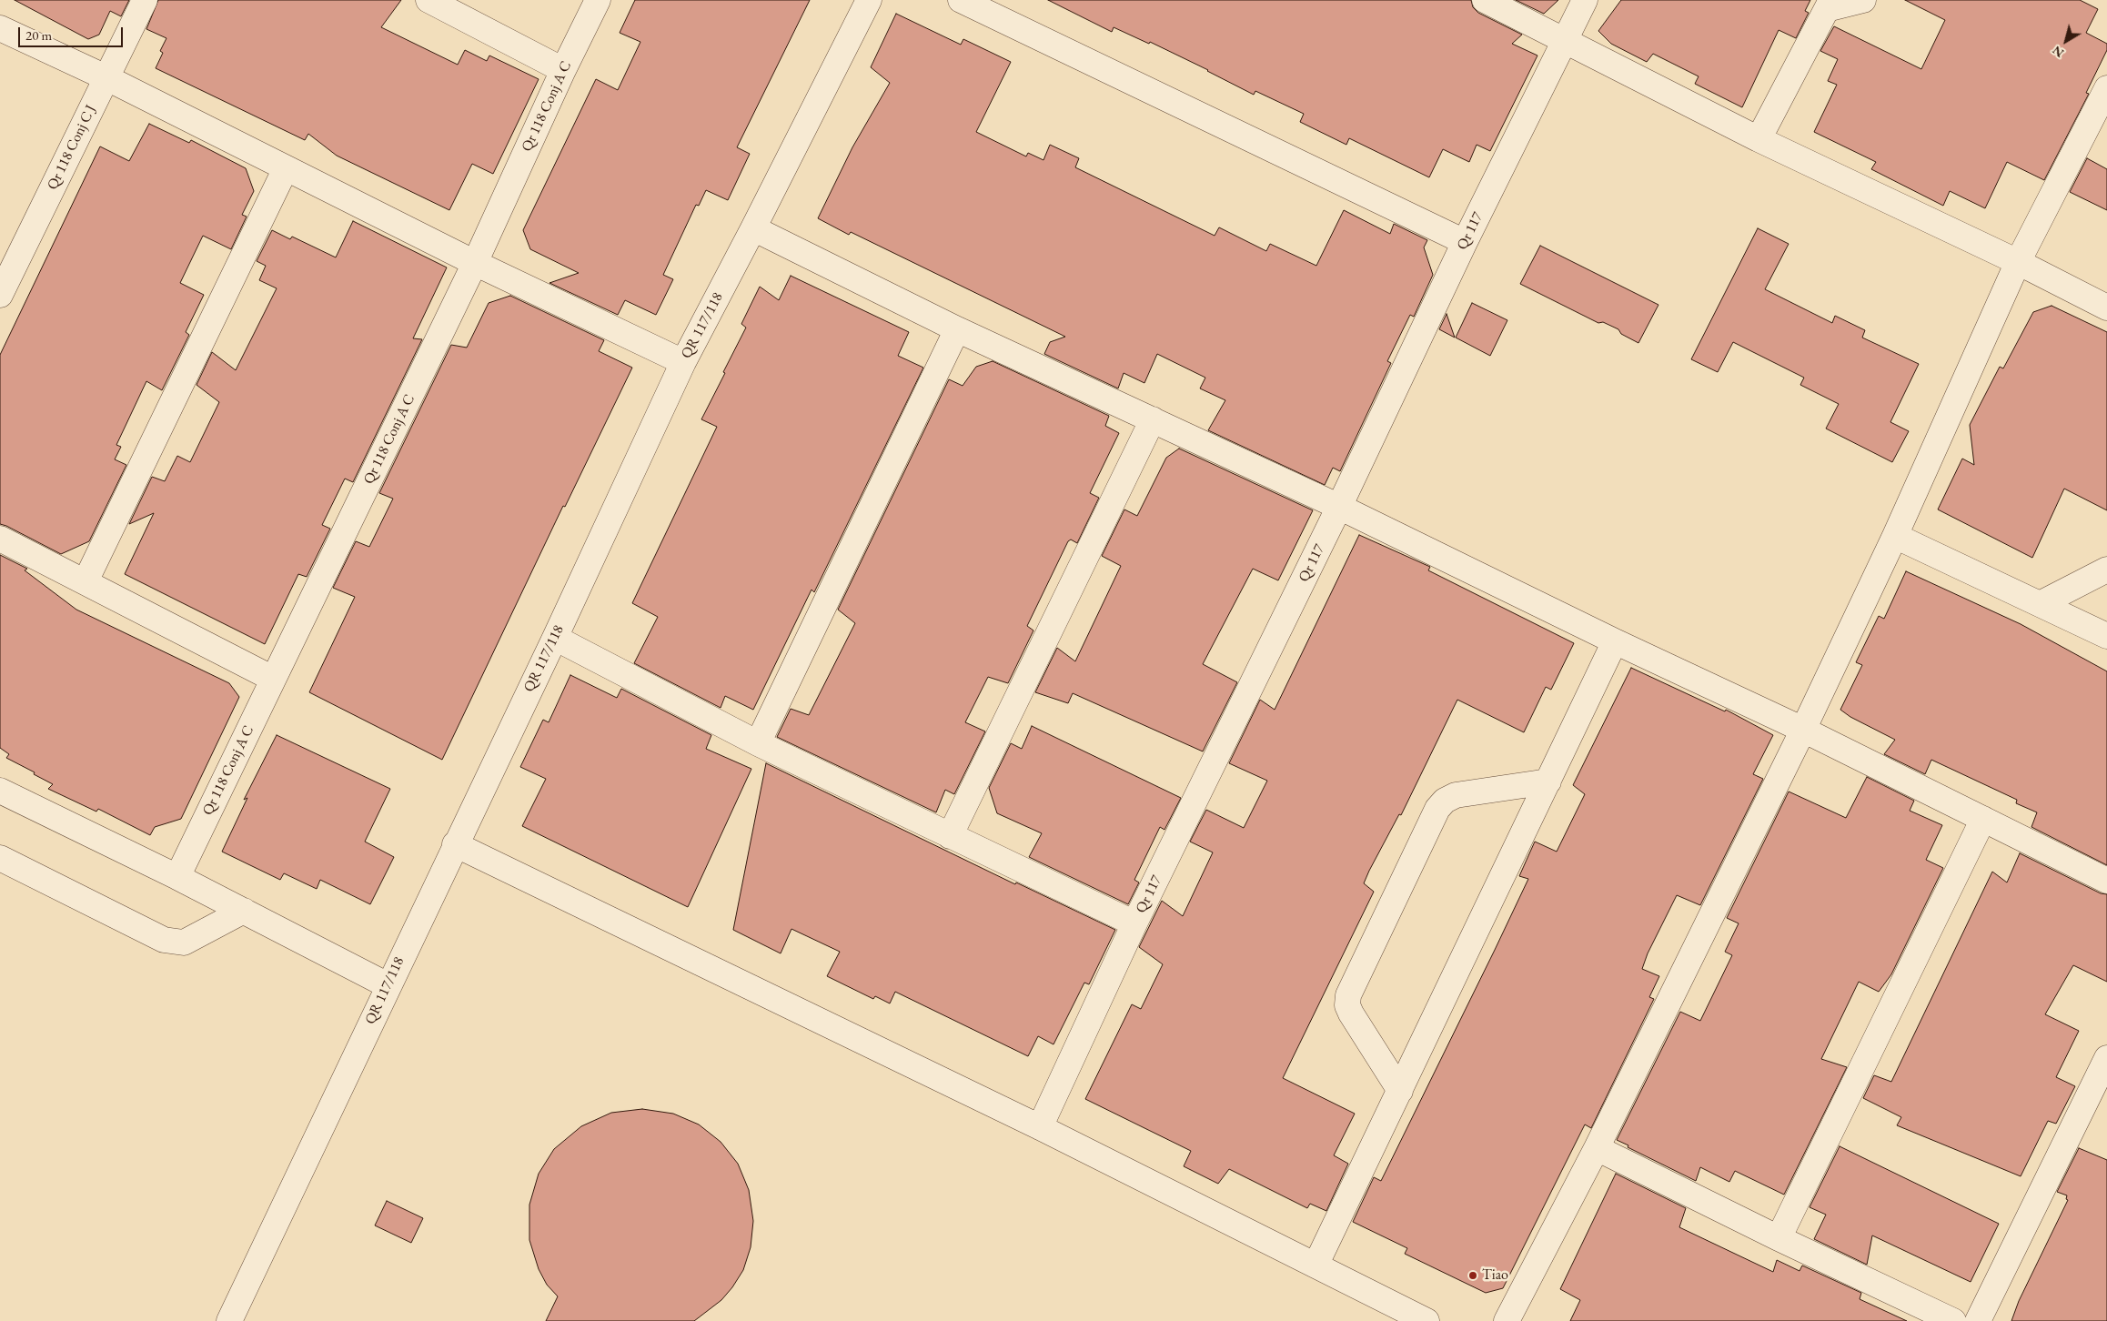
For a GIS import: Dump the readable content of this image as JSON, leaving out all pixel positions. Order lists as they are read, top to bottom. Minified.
{"streets":{"street":["Qr 118 Conj A C","Qr 118 Conj C J","Qr 117","QR 117/118"]},"places":["Tiao"],"scale_bar":"20 m","north":"bottom left"}
